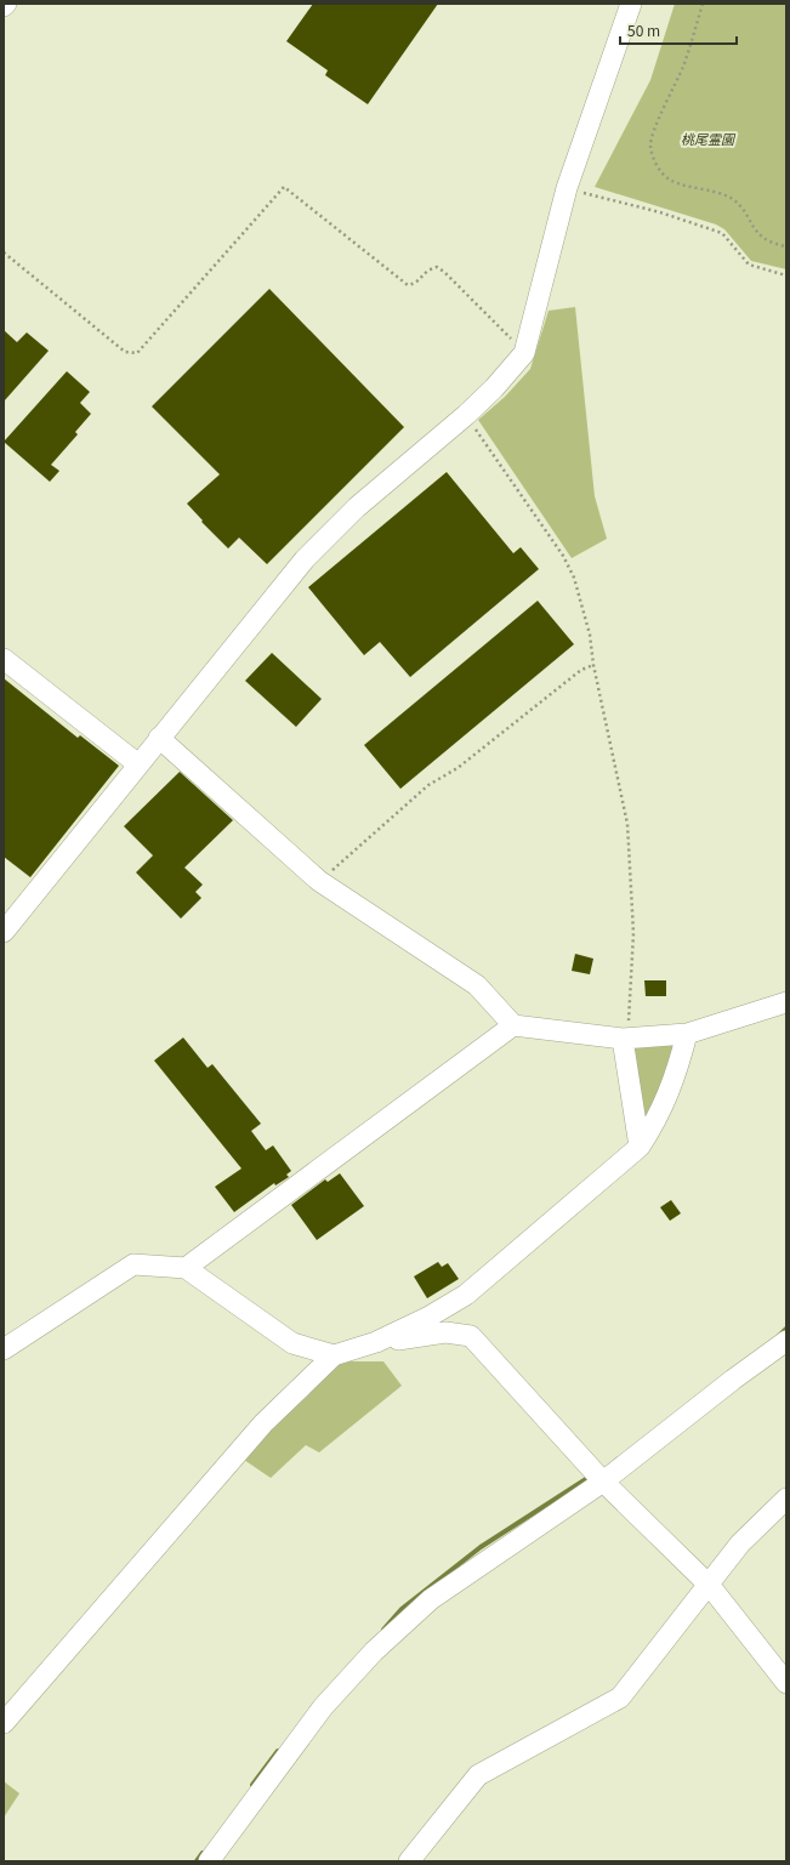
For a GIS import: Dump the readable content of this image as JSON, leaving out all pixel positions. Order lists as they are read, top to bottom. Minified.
{"parks":["桃尾霊園"],"scale_bar":"50 m"}
